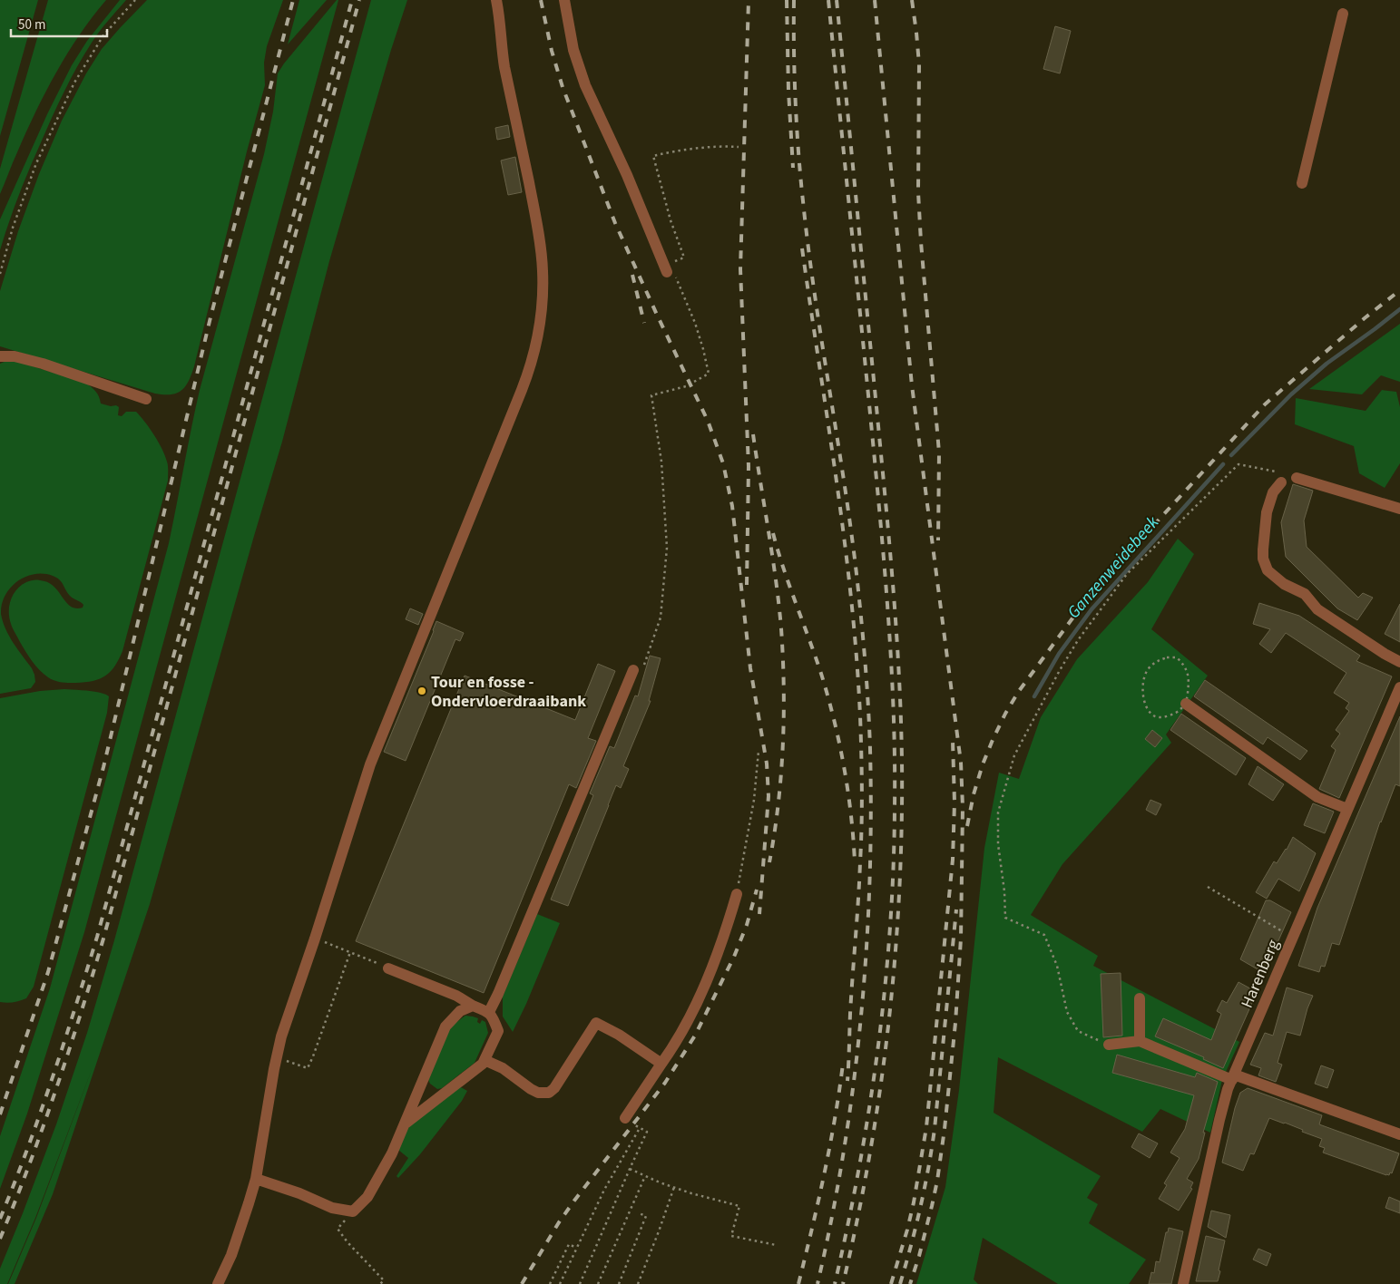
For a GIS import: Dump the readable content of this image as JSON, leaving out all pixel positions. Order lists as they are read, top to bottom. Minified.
{"streets":{"street":["Harenberg"]},"water":["Ganzenweidebeek"],"places":["Tour en fosse - Ondervloerdraaibank"],"scale_bar":"50 m"}
